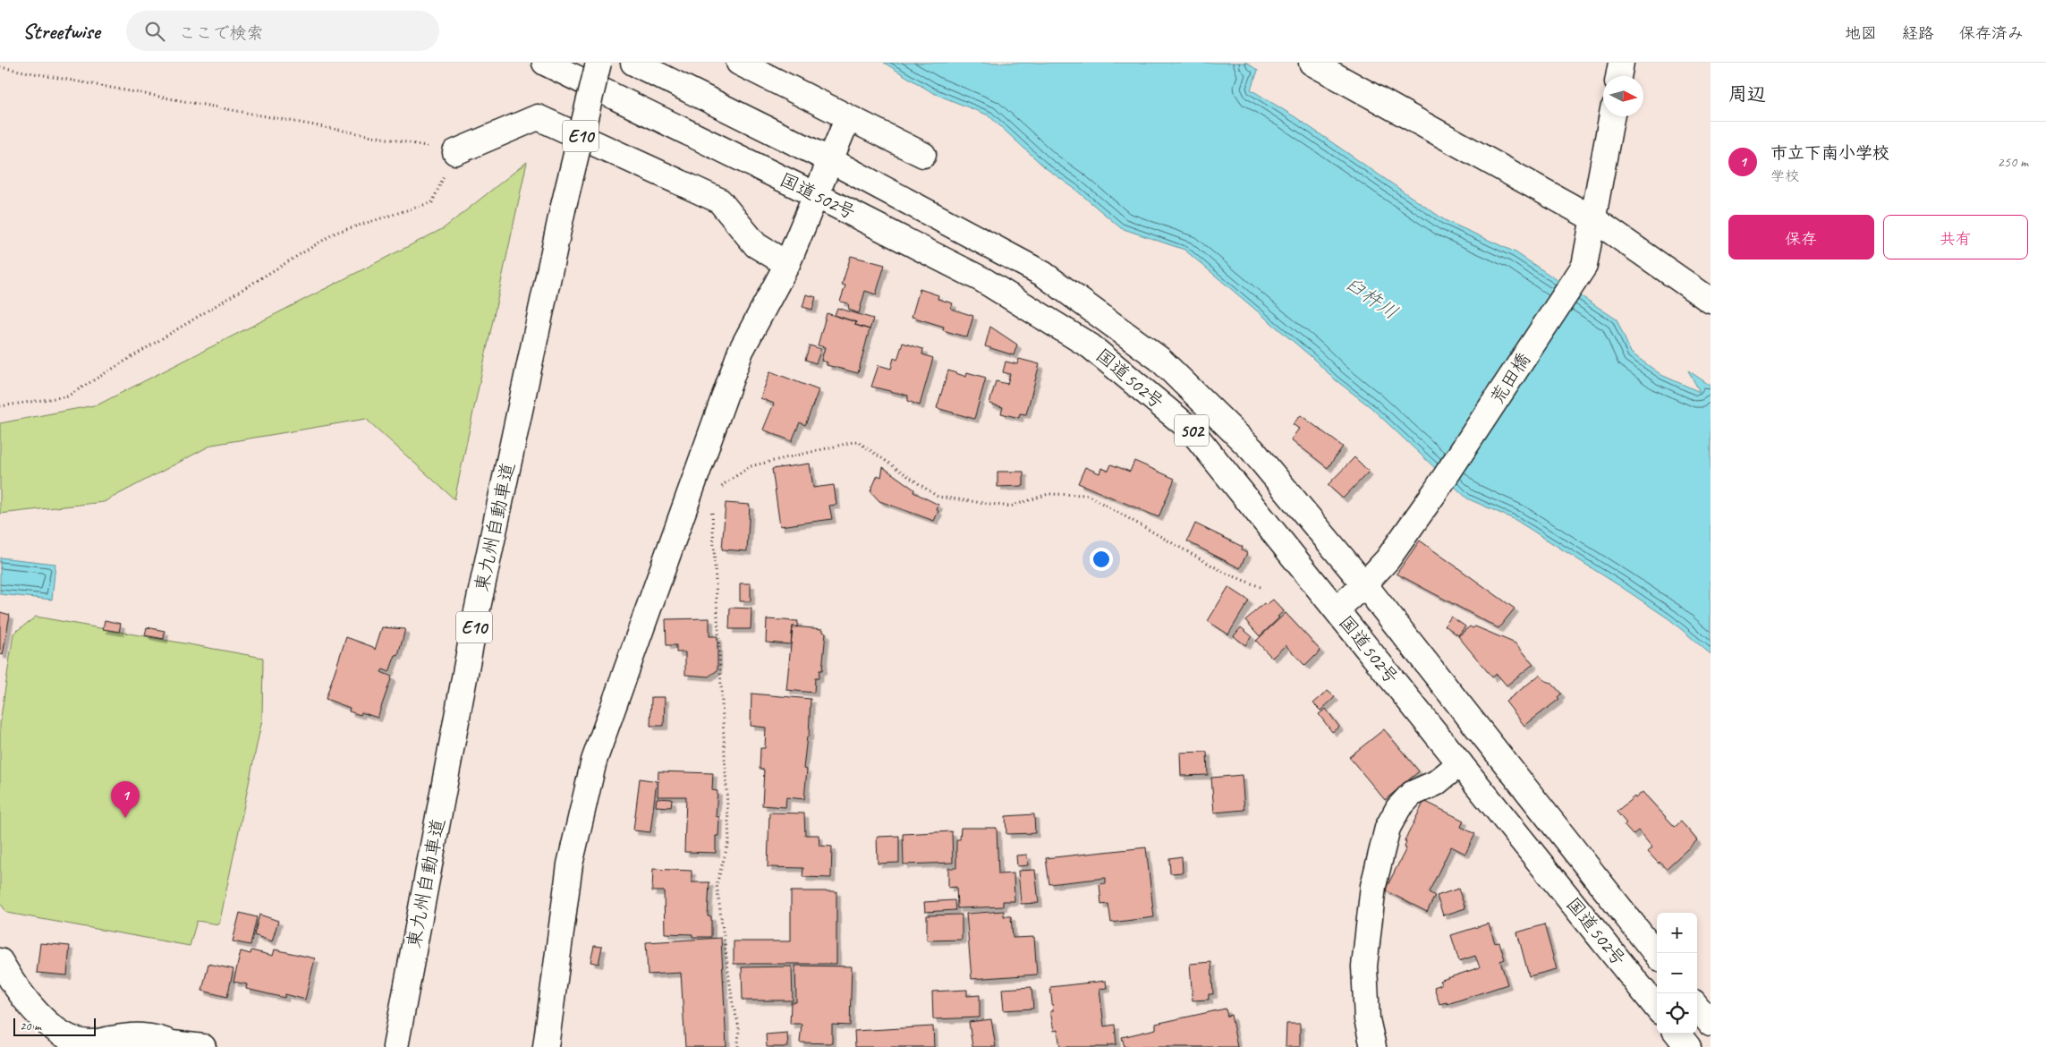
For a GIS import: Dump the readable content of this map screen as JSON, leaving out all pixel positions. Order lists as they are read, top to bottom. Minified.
{"streets":{"main road":["E10","国道502号","荒田橋","502","東九州自動車道"]},"crossings":[["国道502号","荒田橋"]],"water":["臼杵川"],"scale_bar":"20 m","north":"right","page":{"header":"Streetwise","search":"ここで検索","nav":["地図","経路","保存済み"],"heading":"周辺","list":[{"mark":"1","name":"市立下南小学校","note":"学校","value":"250 m"}],"buttons":["保存","共有"],"pins":"1","map_buttons":["+","−"],"scale":"20 m"}}
